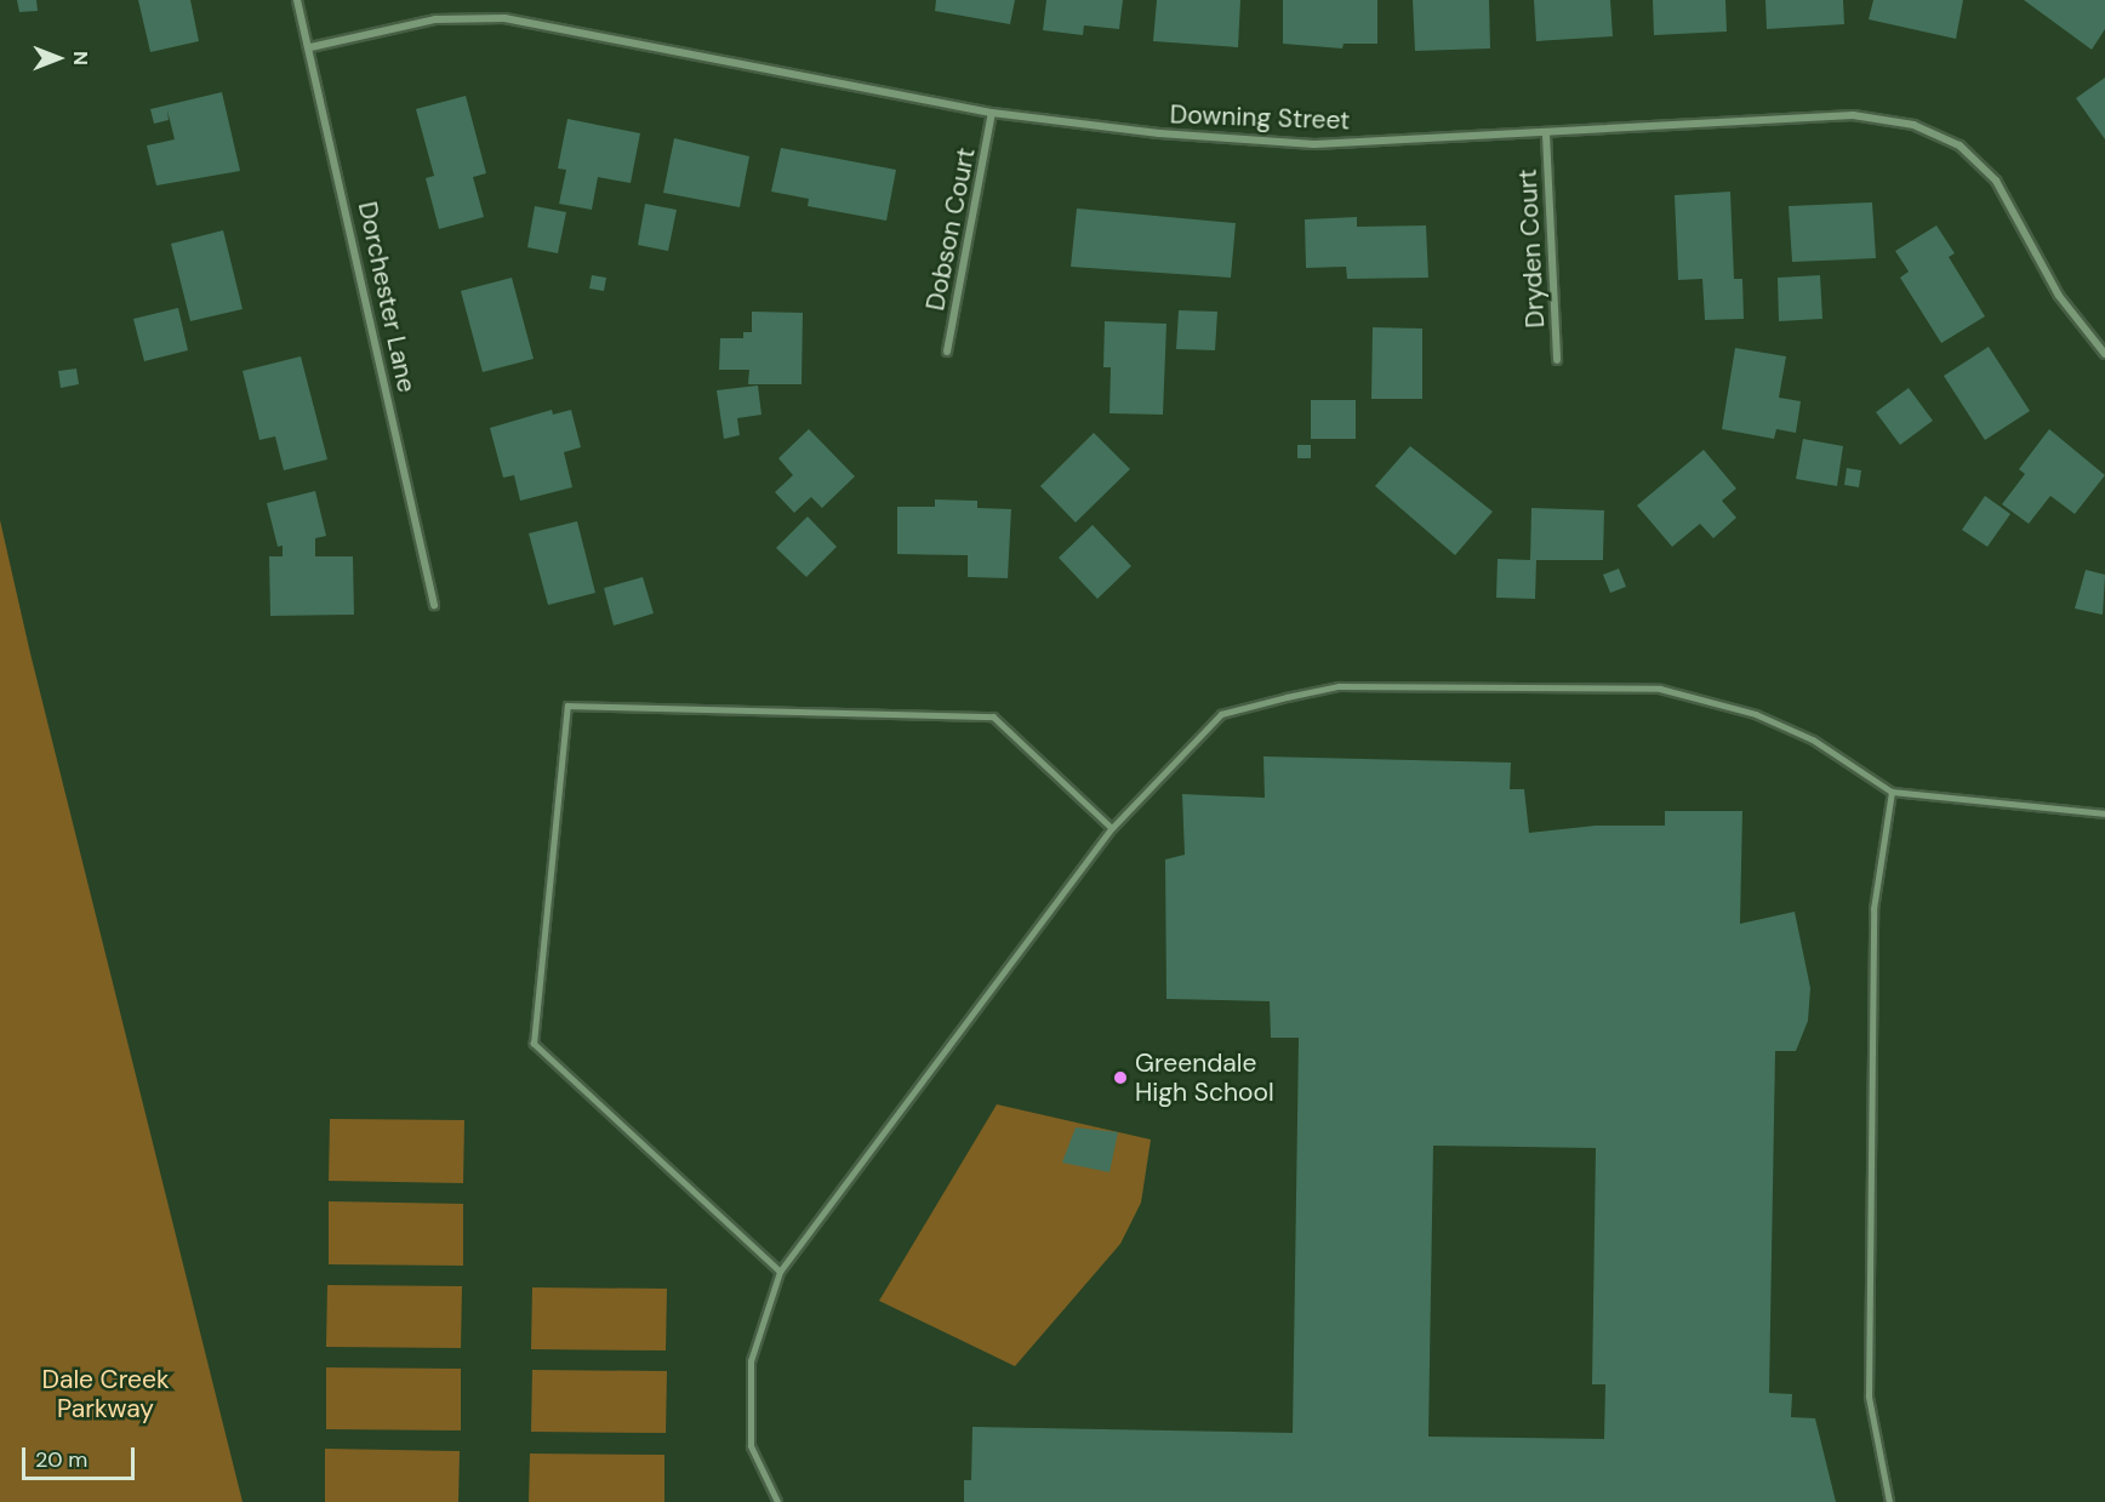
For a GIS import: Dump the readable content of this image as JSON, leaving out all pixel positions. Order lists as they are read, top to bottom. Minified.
{"streets":{"street":["Downing Street","Dobson Court","Dryden Court","Dorchester Lane"]},"crossings":[["Downing Street","Dobson Court"],["Downing Street","Dryden Court"],["Downing Street","Dorchester Lane"]],"parks":["Dale Creek Parkway"],"places":["Greendale High School"],"scale_bar":"20 m","north":"right"}
